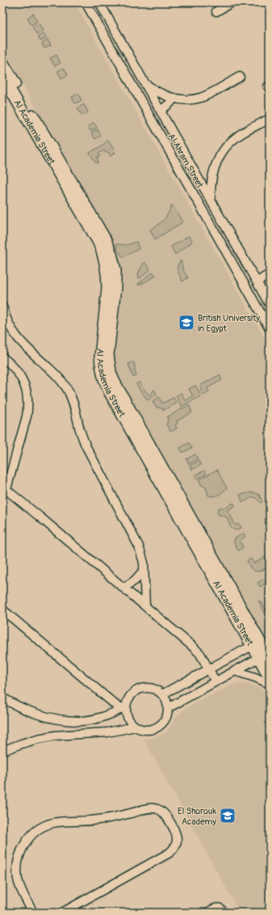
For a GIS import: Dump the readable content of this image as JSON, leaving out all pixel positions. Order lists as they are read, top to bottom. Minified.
{"streets":{"street":["Al Academia Street","Al Ahram Street"]},"places":{"school or university":["British University in Egypt","El Shorouk Academy"]}}
